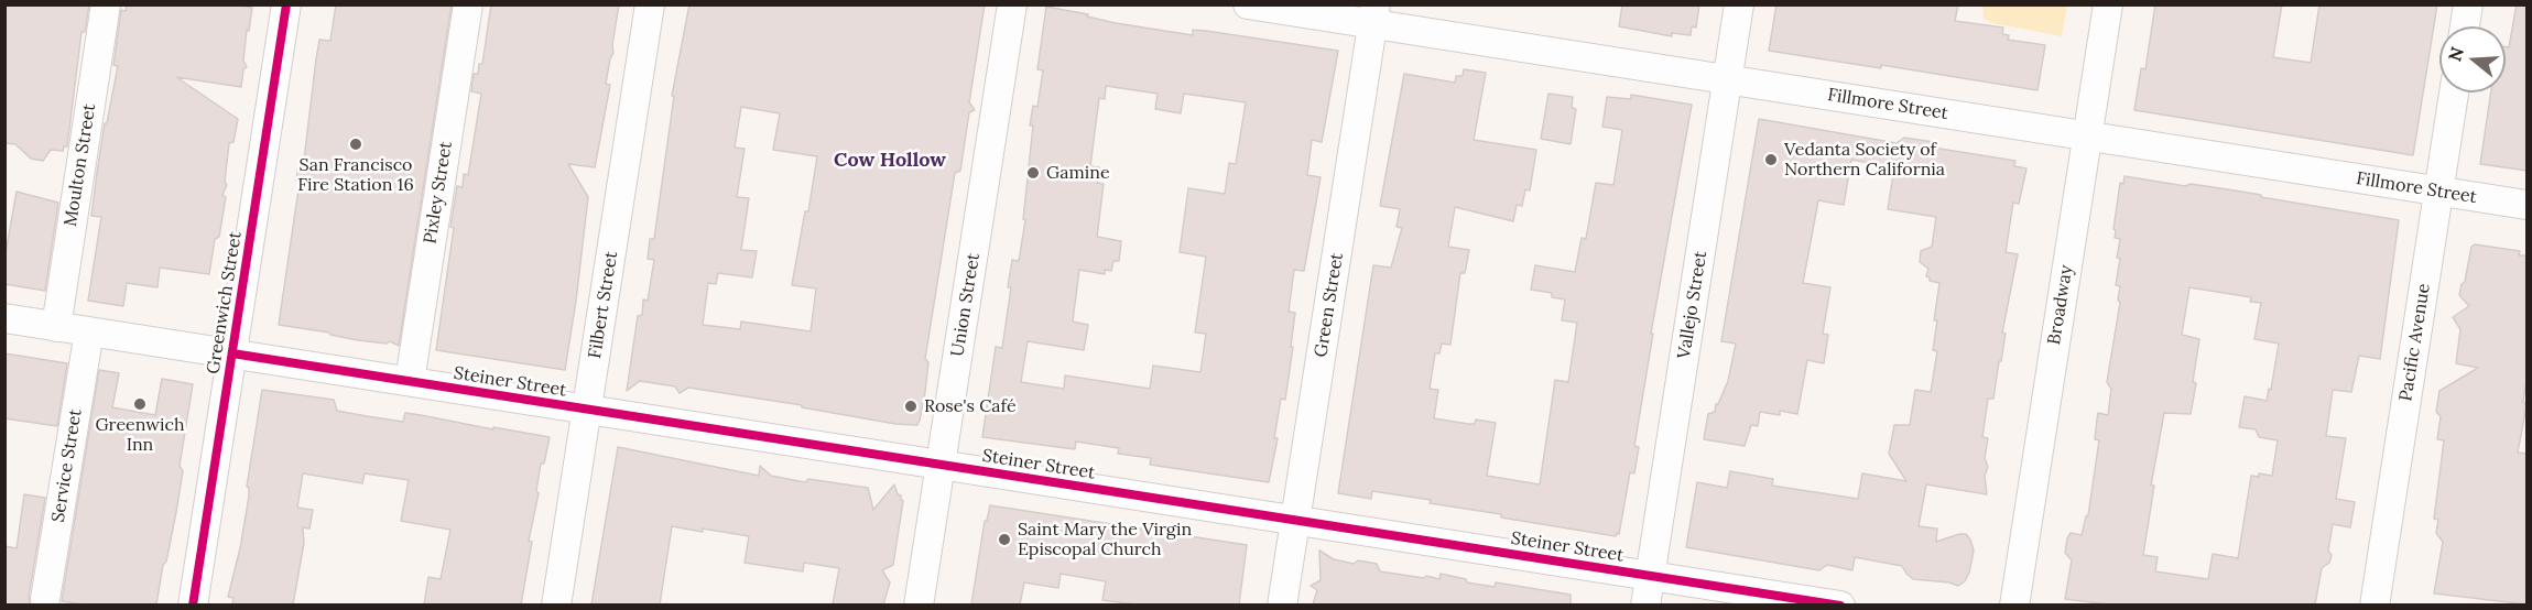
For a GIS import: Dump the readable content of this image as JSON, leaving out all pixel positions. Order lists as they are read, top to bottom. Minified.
{"streets":{"street":["Fillmore Street","Moulton Street","Pixley Street","Greenwich Street","Filbert Street","Union Street","Green Street","Vallejo Street","Broadway","Pacific Avenue","Steiner Street","Service Street"]},"crossings":[["Fillmore Street","Green Street"],["Fillmore Street","Vallejo Street"],["Fillmore Street","Broadway"],["Fillmore Street","Pacific Avenue"],["Moulton Street","Steiner Street"],["Pixley Street","Steiner Street"],["Greenwich Street","Steiner Street"],["Filbert Street","Steiner Street"],["Union Street","Steiner Street"],["Green Street","Steiner Street"],["Vallejo Street","Steiner Street"],["Steiner Street","Service Street"]],"districts":["Cow Hollow"],"places":["San Francisco Fire Station 16","Vedanta Society of Northern California","Gamine","Greenwich Inn","Rose's Café","Saint Mary the Virgin Episcopal Church"],"north":"left"}
